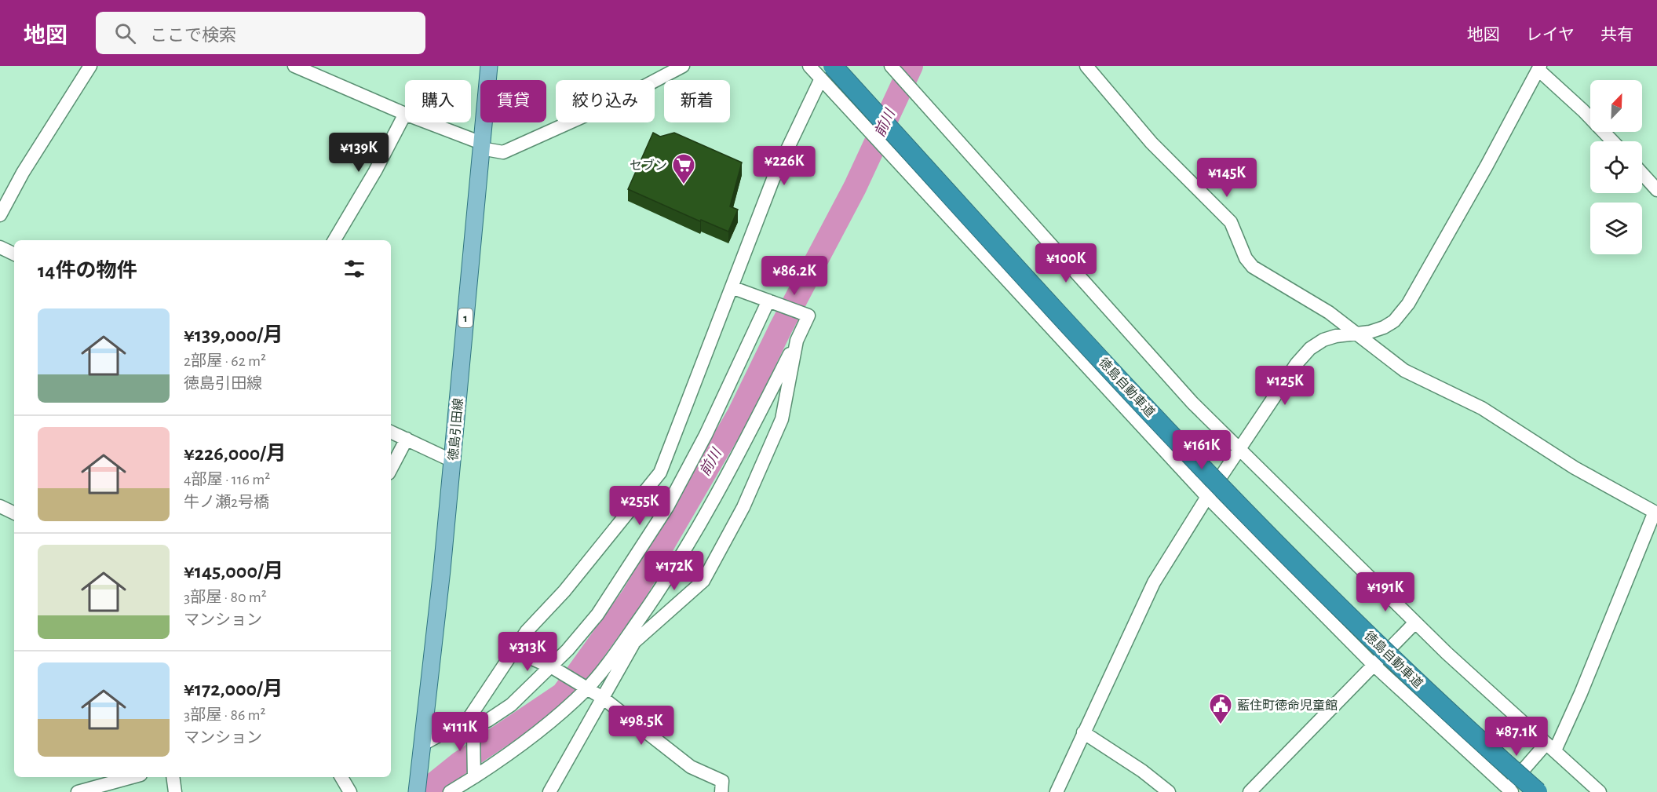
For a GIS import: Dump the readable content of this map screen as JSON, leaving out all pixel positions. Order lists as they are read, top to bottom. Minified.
{"streets":{"highway":["徳島自動車道"],"main road":["1","徳島引田線"]},"water":["前川"],"places":{"supermarket":["セブン"],"public building":["藍住町徳命児童館"]},"north":"top right","page":{"header":"地図","search":"ここで検索","nav":["地図","レイヤ","共有"],"chip":["購入","賃貸","絞り込み","新着"],"price":["¥139K","¥226K","¥145K","¥100K","¥86.2K","¥125K","¥161K","¥255K","¥172K","¥191K","¥313K","¥98.5K","¥111K","¥87.1K"],"heading":"14件の物件","list":[{"name":"¥139,000/月","note":"2部屋 · 62 m² · 徳島引田線"},{"name":"¥226,000/月","note":"4部屋 · 116 m² · 牛ノ瀬2号橋"},{"name":"¥145,000/月","note":"3部屋 · 80 m² · マンション"},{"name":"¥172,000/月","note":"3部屋 · 86 m² · マンション"}]}}
